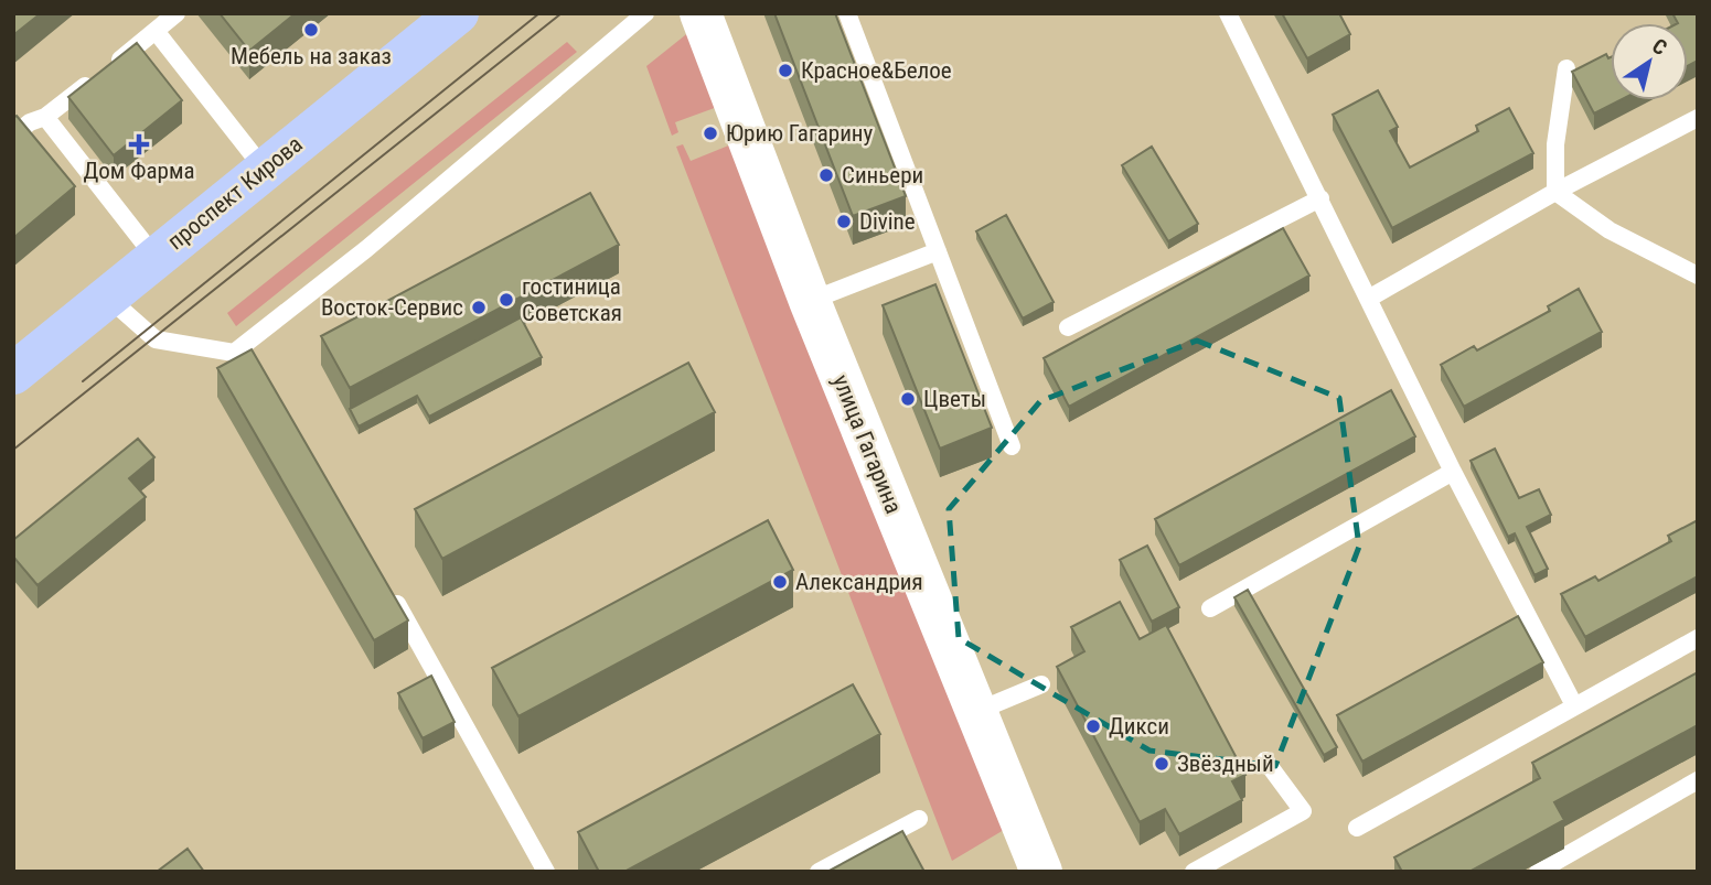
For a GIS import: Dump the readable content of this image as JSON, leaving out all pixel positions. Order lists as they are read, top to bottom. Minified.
{"streets":{"main road":["проспект Кирова"],"street":["улица Гагарина"]},"places":{"other":["Мебель на заказ","Красное&Белое","Юрию Гагарину","Синьери","Divine","гостиница Советская","Восток-Сервис","Цветы","Александрия","Дикси","Звёздный"],"health":["Дом Фарма"]},"north":"top right"}
